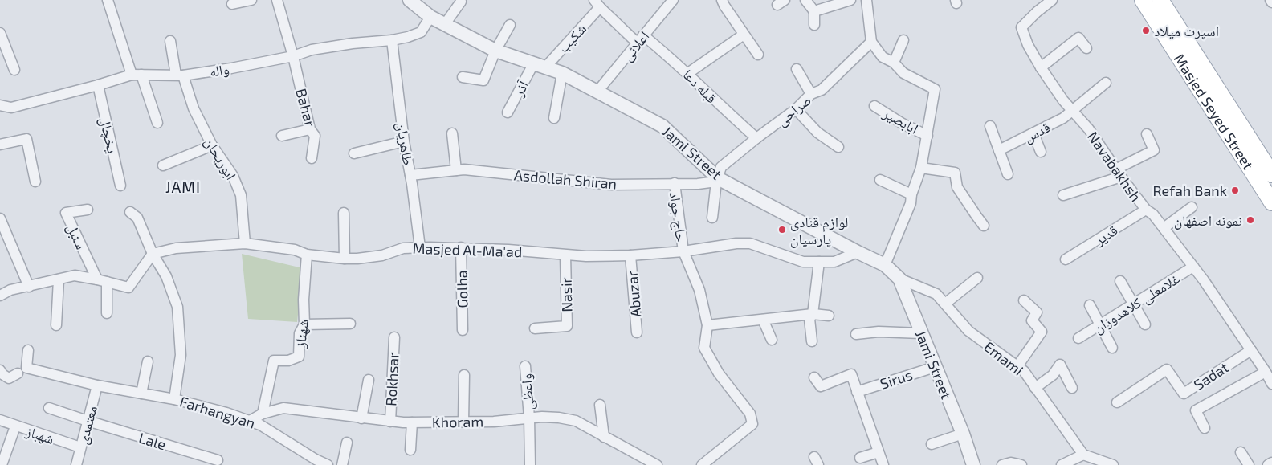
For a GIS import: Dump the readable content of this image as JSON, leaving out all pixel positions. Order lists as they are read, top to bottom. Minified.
{"streets":{"main road":["Masjed Seyed Street"],"street":["شکیب","اعلائی","واله","قبله دعا","آذر","Bahar","صراحی","ابابصیر","قدس","یخچال","طاهریان","Jami Street","ابوریحان","Navabakhsh","Asdollah Shiran","حاج جواد","قدیر","سنبل","Masjed Al-Ma'ad","Golha","Abuzar","Nasir","غلامعلی کلاهدوزان","شهناز","Emami","Sadat","Rokhsar","Sirus","واعظی","Farhangyan","Khoram","معتمدی","شهباز","Lale"]},"crossings":[["شکیب","قبله دعا"],["شکیب","آذر"],["شکیب","Jami Street"],["اعلائی","قبله دعا"],["اعلائی","Jami Street"],["واله","Bahar"],["واله","یخچال"],["واله","طاهریان"],["واله","Jami Street"],["واله","ابوریحان"],["قبله دعا","صراحی"],["آذر","Jami Street"],["صراحی","Jami Street"],["صراحی","Asdollah Shiran"],["قدس","Navabakhsh"],["طاهریان","Asdollah Shiran"],["طاهریان","Masjed Al-Ma'ad"],["Jami Street","Asdollah Shiran"],["Jami Street","Masjed Al-Ma'ad"],["Jami Street","Emami"],["Jami Street","Sirus"],["ابوریحان","Masjed Al-Ma'ad"],["Navabakhsh","قدیر"],["Navabakhsh","غلامعلی کلاهدوزان"],["Navabakhsh","Sadat"],["Asdollah Shiran","حاج جواد"],["حاج جواد","Masjed Al-Ma'ad"],["Masjed Al-Ma'ad","Golha"],["Masjed Al-Ma'ad","Abuzar"],["Masjed Al-Ma'ad","Nasir"],["Masjed Al-Ma'ad","شهناز"],["شهناز","Khoram"],["Rokhsar","Khoram"],["واعظی","Khoram"],["Farhangyan","Khoram"],["Farhangyan","معتمدی"],["معتمدی","شهباز"],["معتمدی","Lale"]],"districts":["JAMI"],"places":["اسپرت میلاد","Refah Bank","نمونه اصفهان","لوازم قنادی پارسیان"]}
